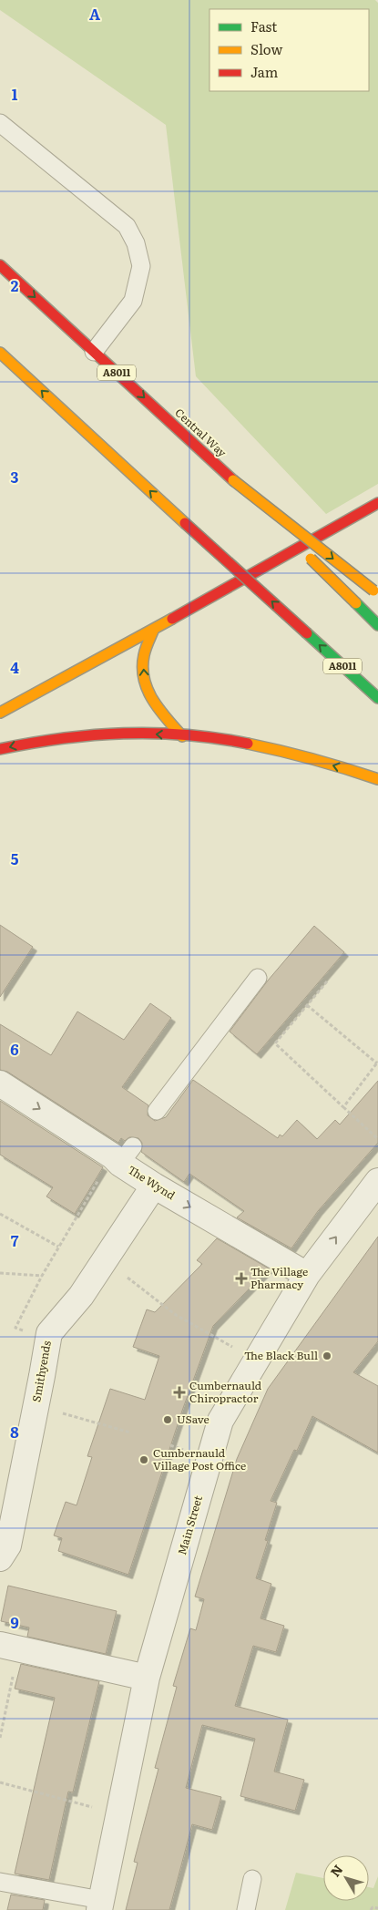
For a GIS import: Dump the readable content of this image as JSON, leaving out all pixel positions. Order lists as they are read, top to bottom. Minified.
{"streets":{"main road":["A8011","Central Way"],"street":["The Wynd","Smithyends","Main Street"]},"crossings":[["The Wynd","Smithyends"],["The Wynd","Main Street"]],"one_way":["The Wynd"],"places":{"health":["The Village Pharmacy","Cumbernauld Chiropractor"],"other":["The Black Bull","USave","Cumbernauld Village Post Office"]},"legend":["Fast","Slow","Jam"],"north":"top left","grid":{"columns":["A"],"rows":["1","2","3","4","5","6","7","8","9"]}}
